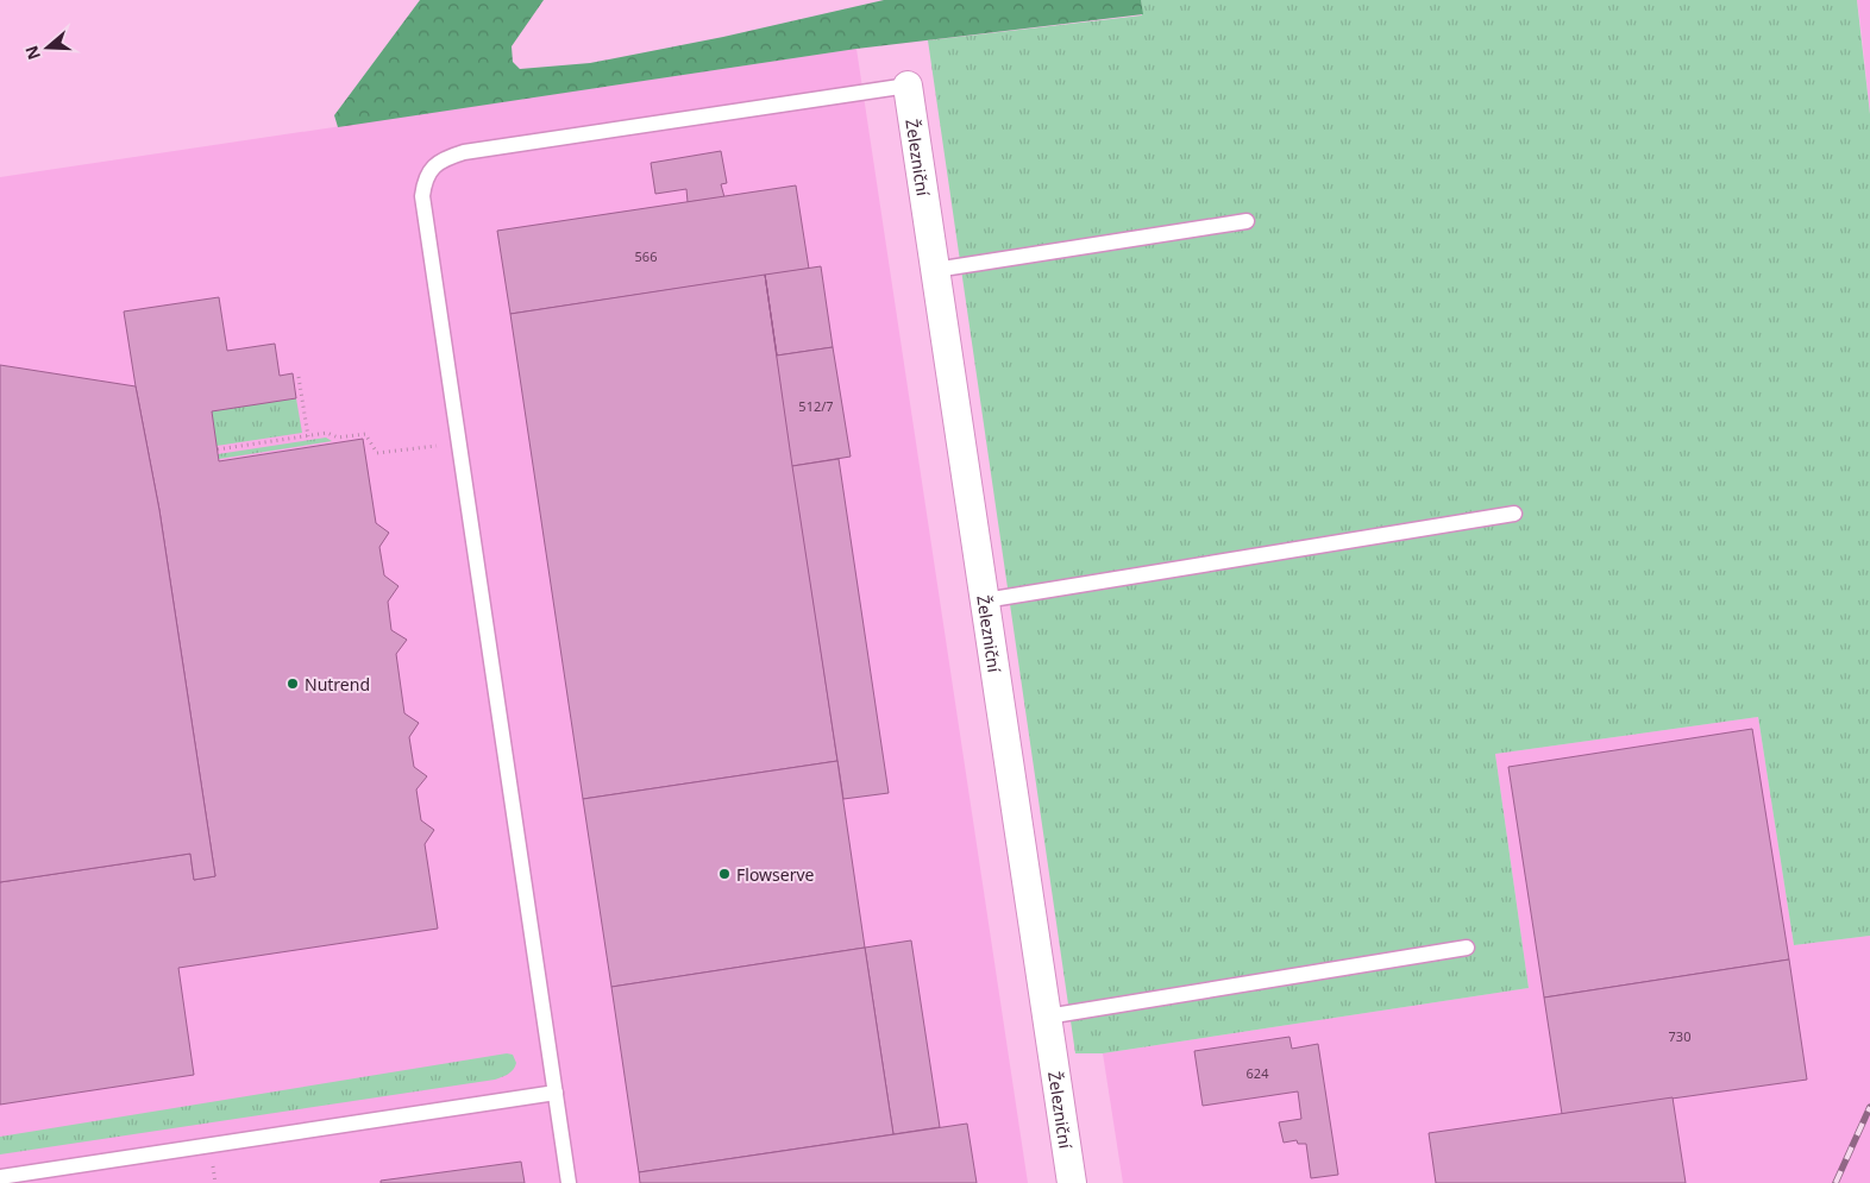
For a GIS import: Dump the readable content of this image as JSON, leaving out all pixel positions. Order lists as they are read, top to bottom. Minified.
{"streets":{"street":["Železniční"]},"places":["Nutrend","Flowserve"],"house_numbers":["566","512/7","730","624"],"north":"left"}
